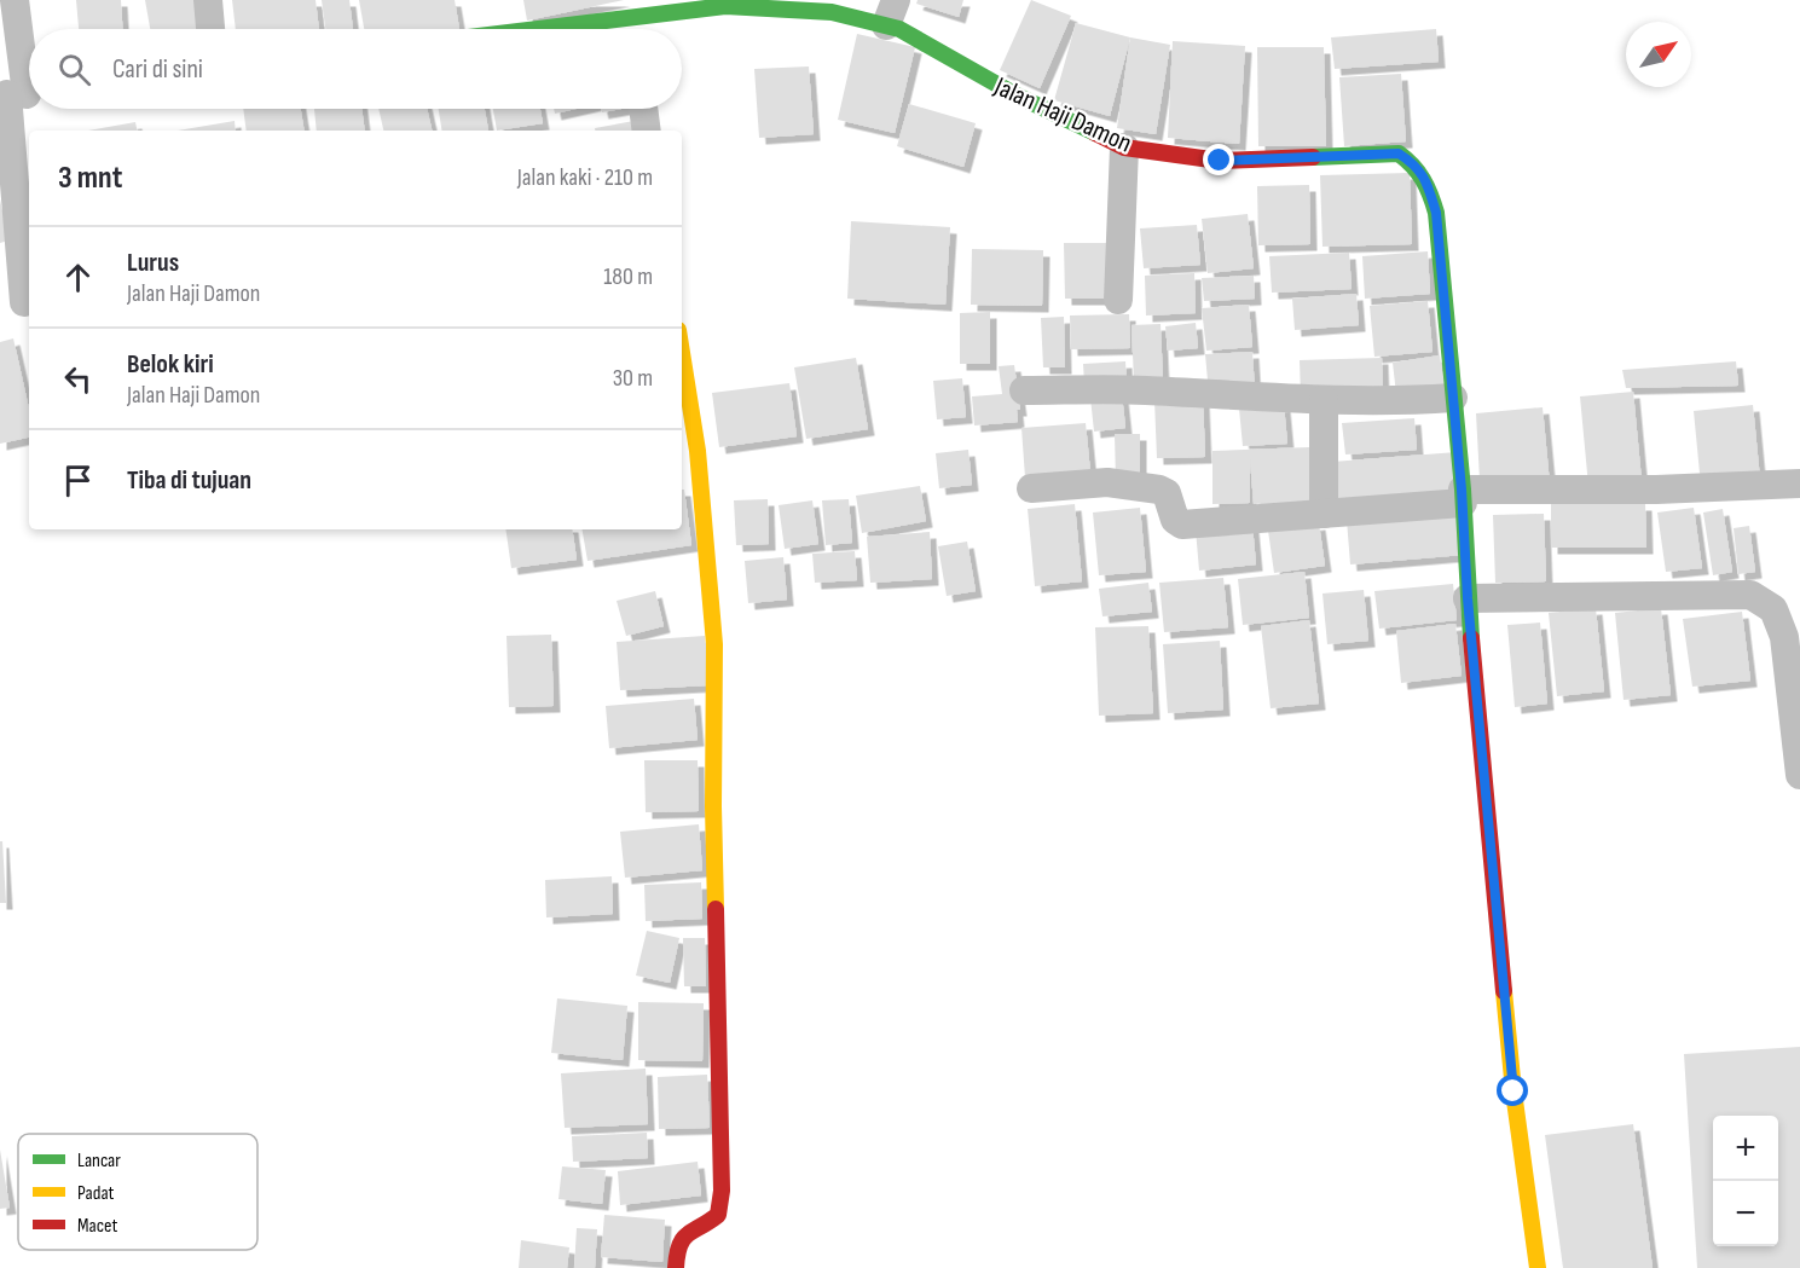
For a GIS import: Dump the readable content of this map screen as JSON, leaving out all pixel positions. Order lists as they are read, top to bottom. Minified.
{"streets":{"street":["Jalan Haji Damon"]},"legend":["Lancar","Padat","Macet"],"north":"top right","page":{"search":"Cari di sini","heading":["3 mnt","Jalan kaki · 210 m"],"list":[["Lurus","Jalan Haji Damon","180 m"],["Belok kiri","Jalan Haji Damon","30 m"],"Tiba di tujuan"],"map_buttons":["+","−"]}}
